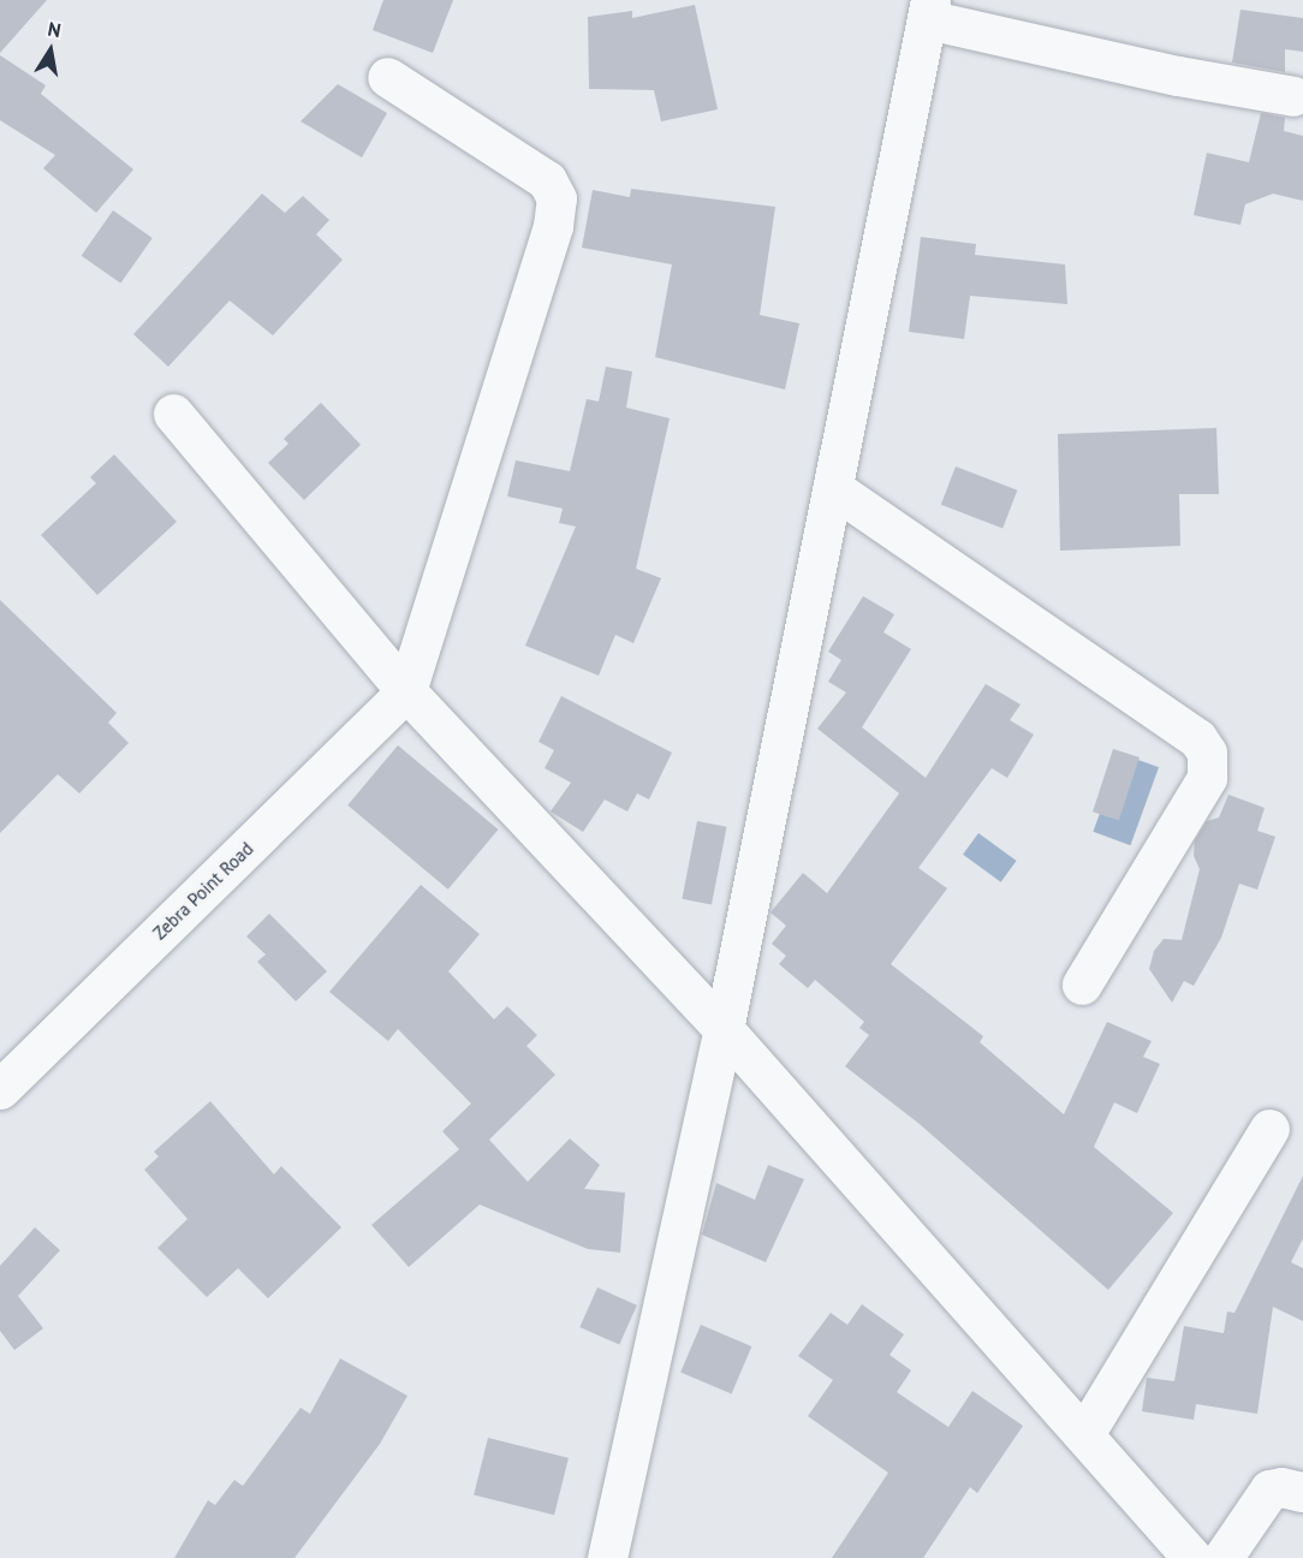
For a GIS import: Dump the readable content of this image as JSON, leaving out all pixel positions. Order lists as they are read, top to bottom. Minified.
{"streets":{"street":["Zebra Point Road"]},"north":"top"}
